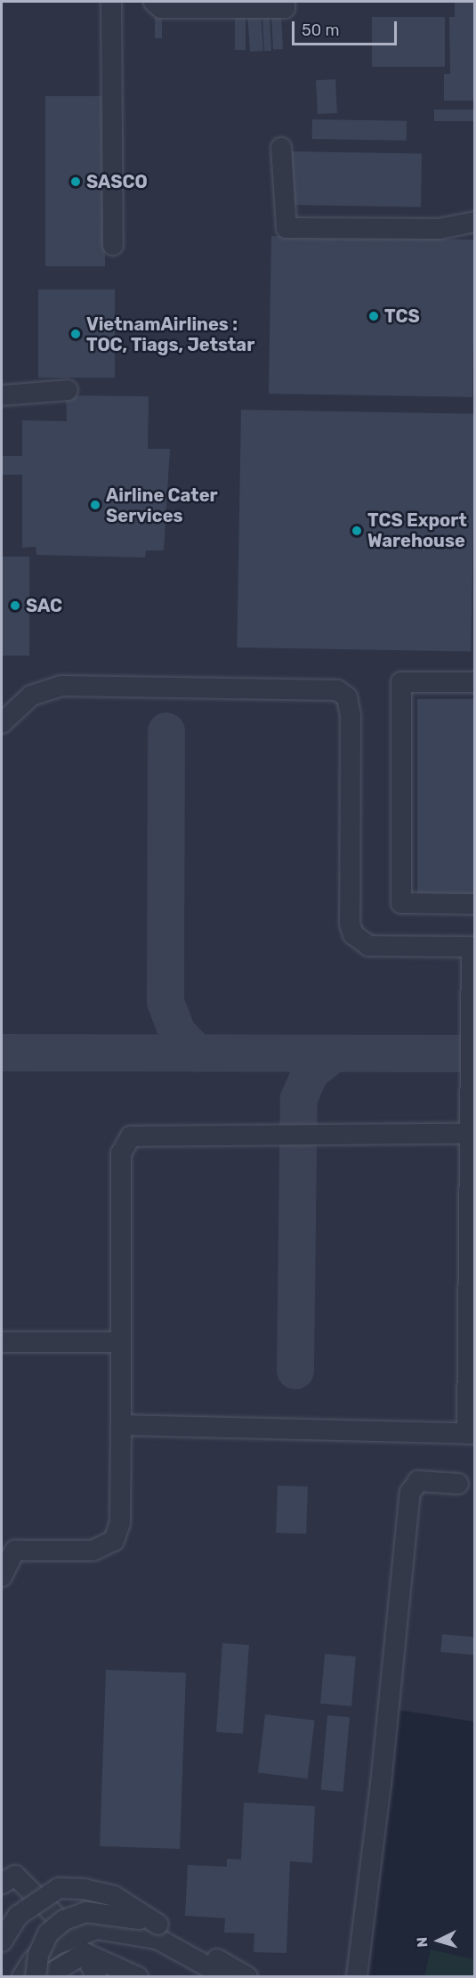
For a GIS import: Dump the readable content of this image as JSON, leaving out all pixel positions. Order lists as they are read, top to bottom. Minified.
{"places":["SASCO","TCS","VietnamAirlines : TOC, Tiags, Jetstar","Airline Cater Services","TCS Export Warehouse","SAC"],"scale_bar":"50 m","north":"left"}
